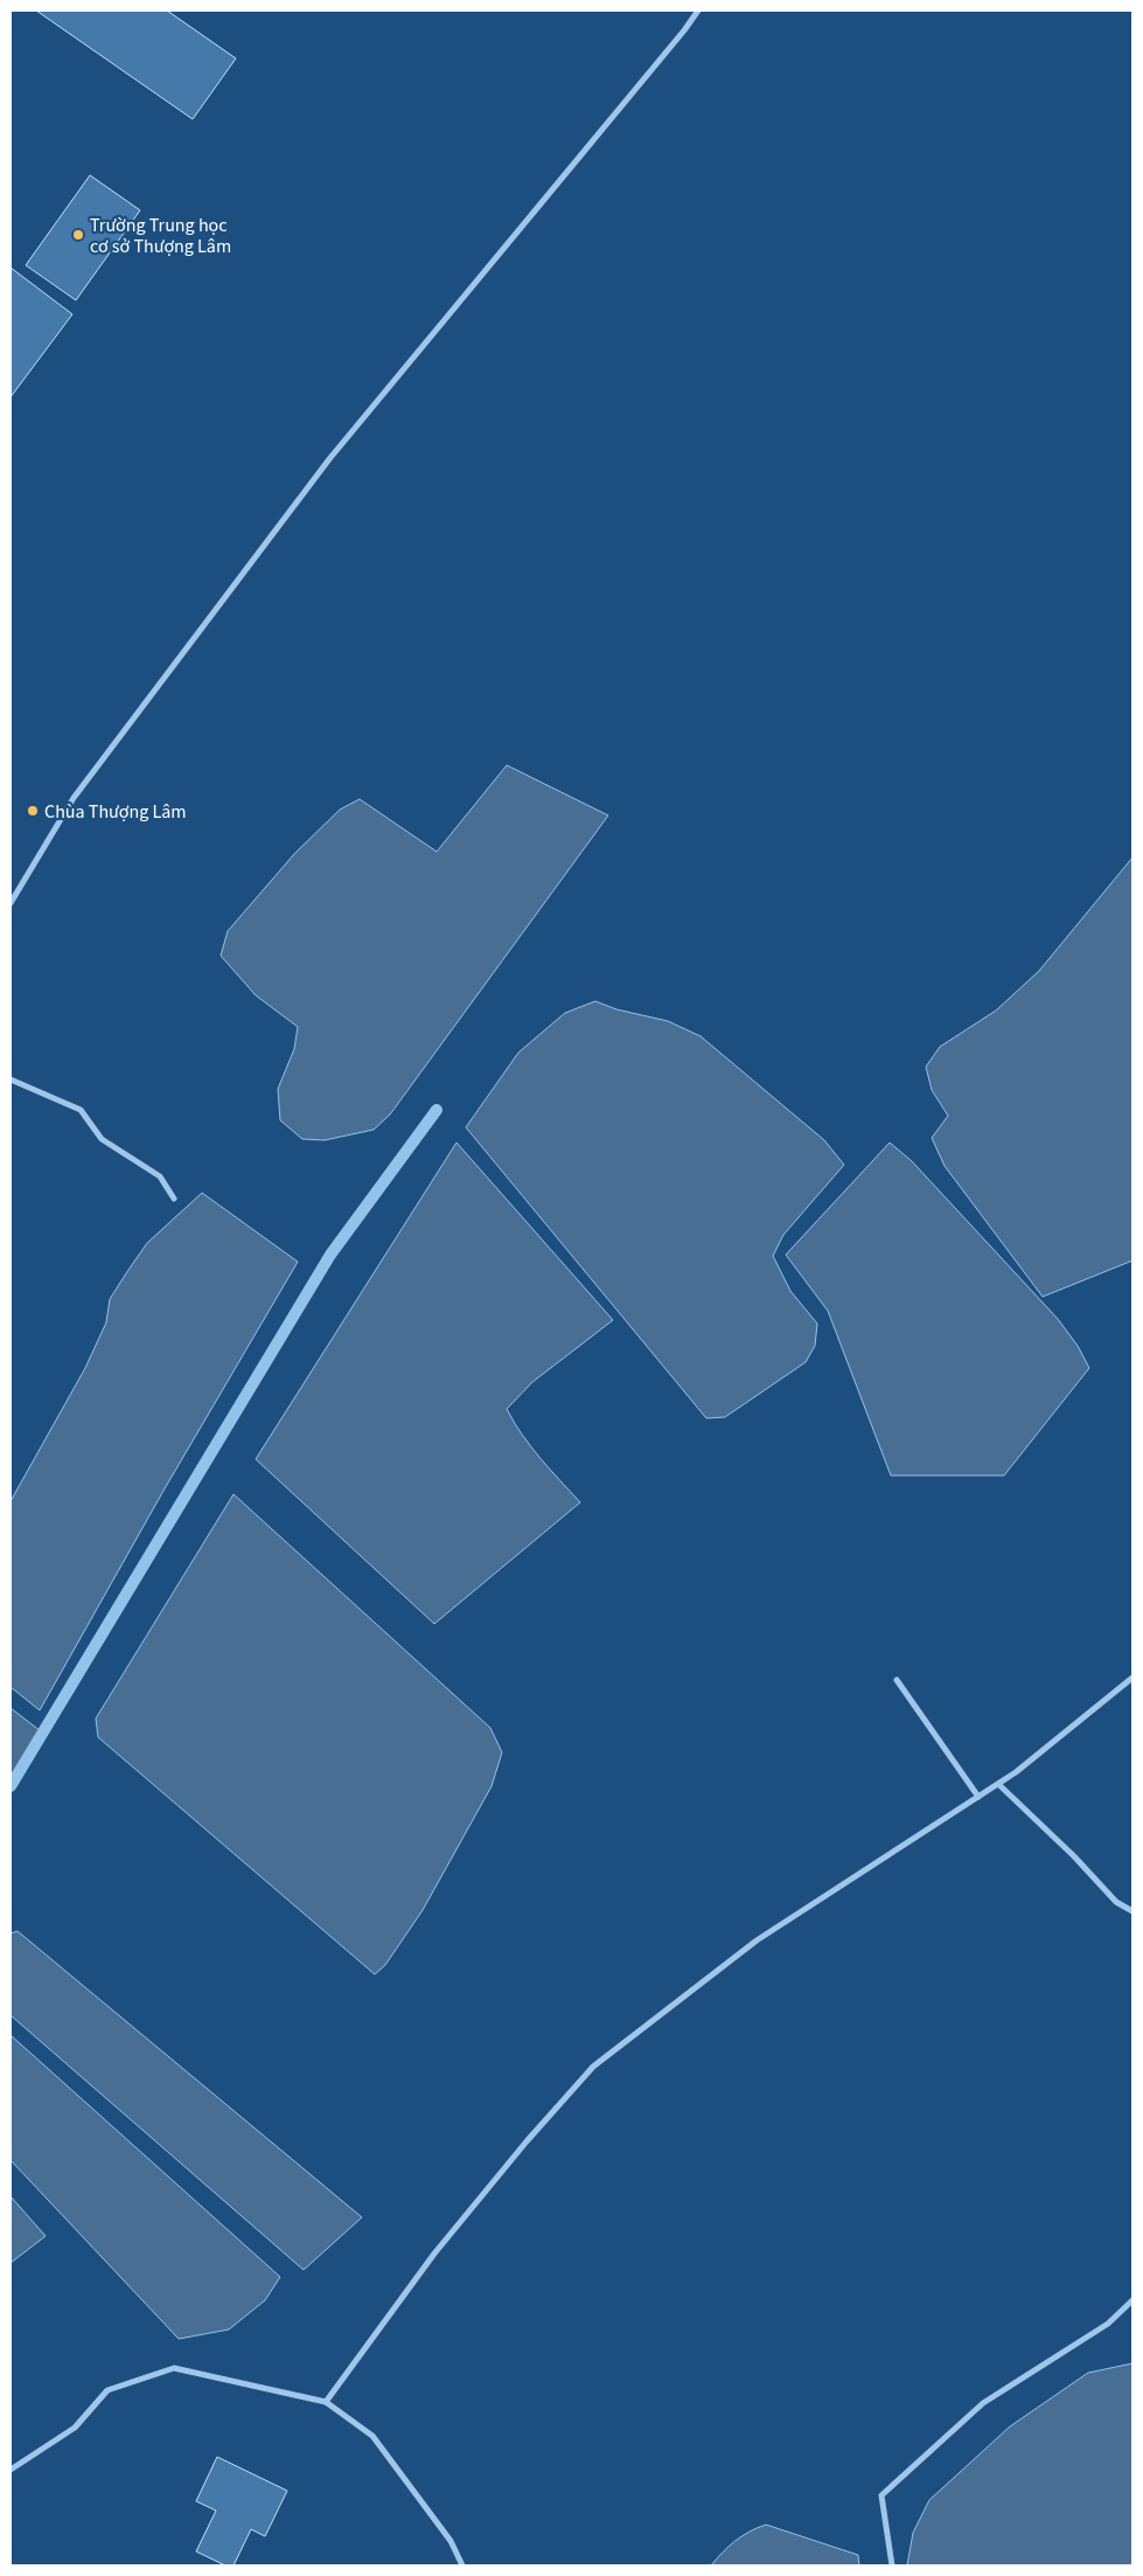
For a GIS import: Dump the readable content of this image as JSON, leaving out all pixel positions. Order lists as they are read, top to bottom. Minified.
{"places":["Trường Trung học cơ sở Thượng Lâm","Chùa Thượng Lâm"]}
